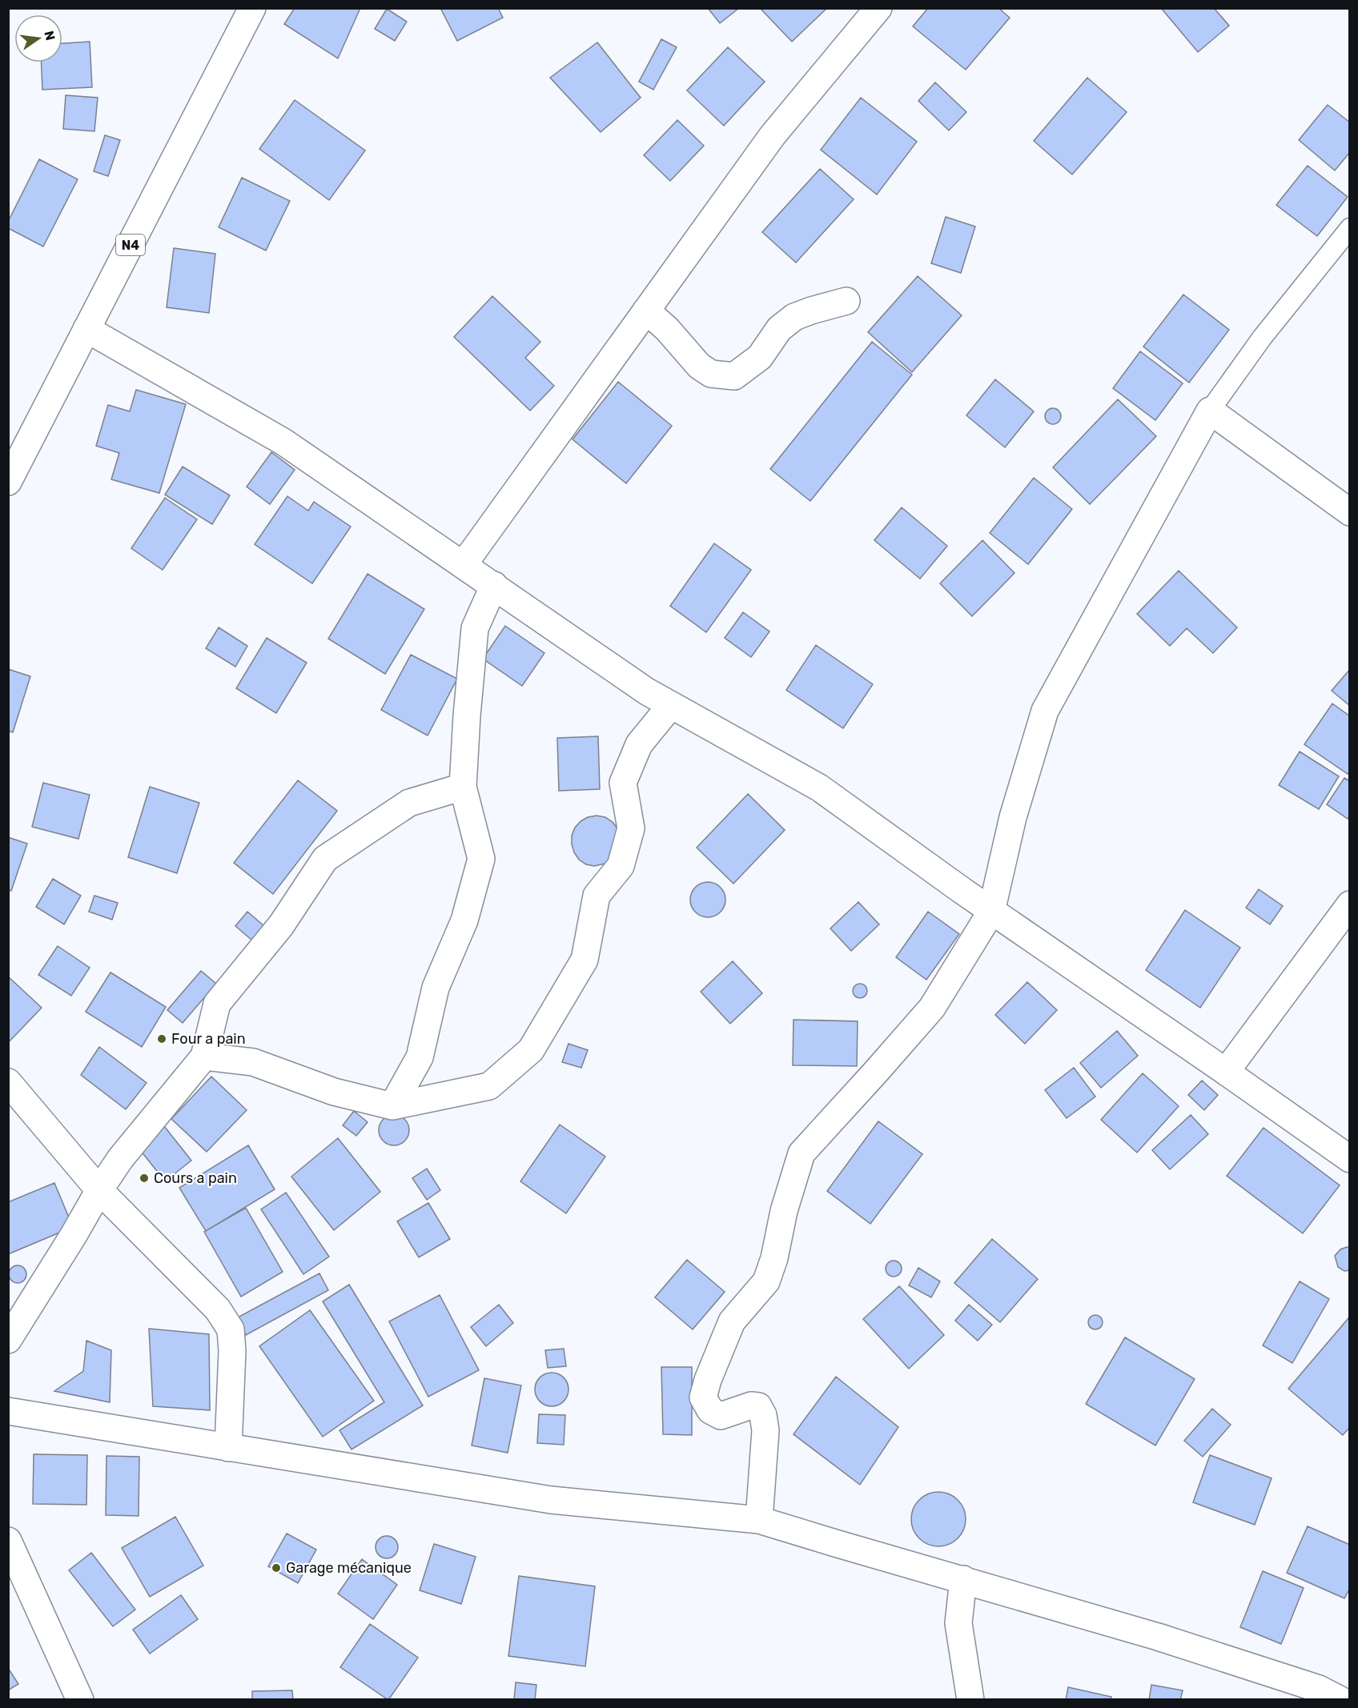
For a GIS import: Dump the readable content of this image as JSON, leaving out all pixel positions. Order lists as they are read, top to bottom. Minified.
{"streets":{"main road":["N4"]},"places":["Four a pain","Cours a pain","Garage mécanique"],"north":"right"}
